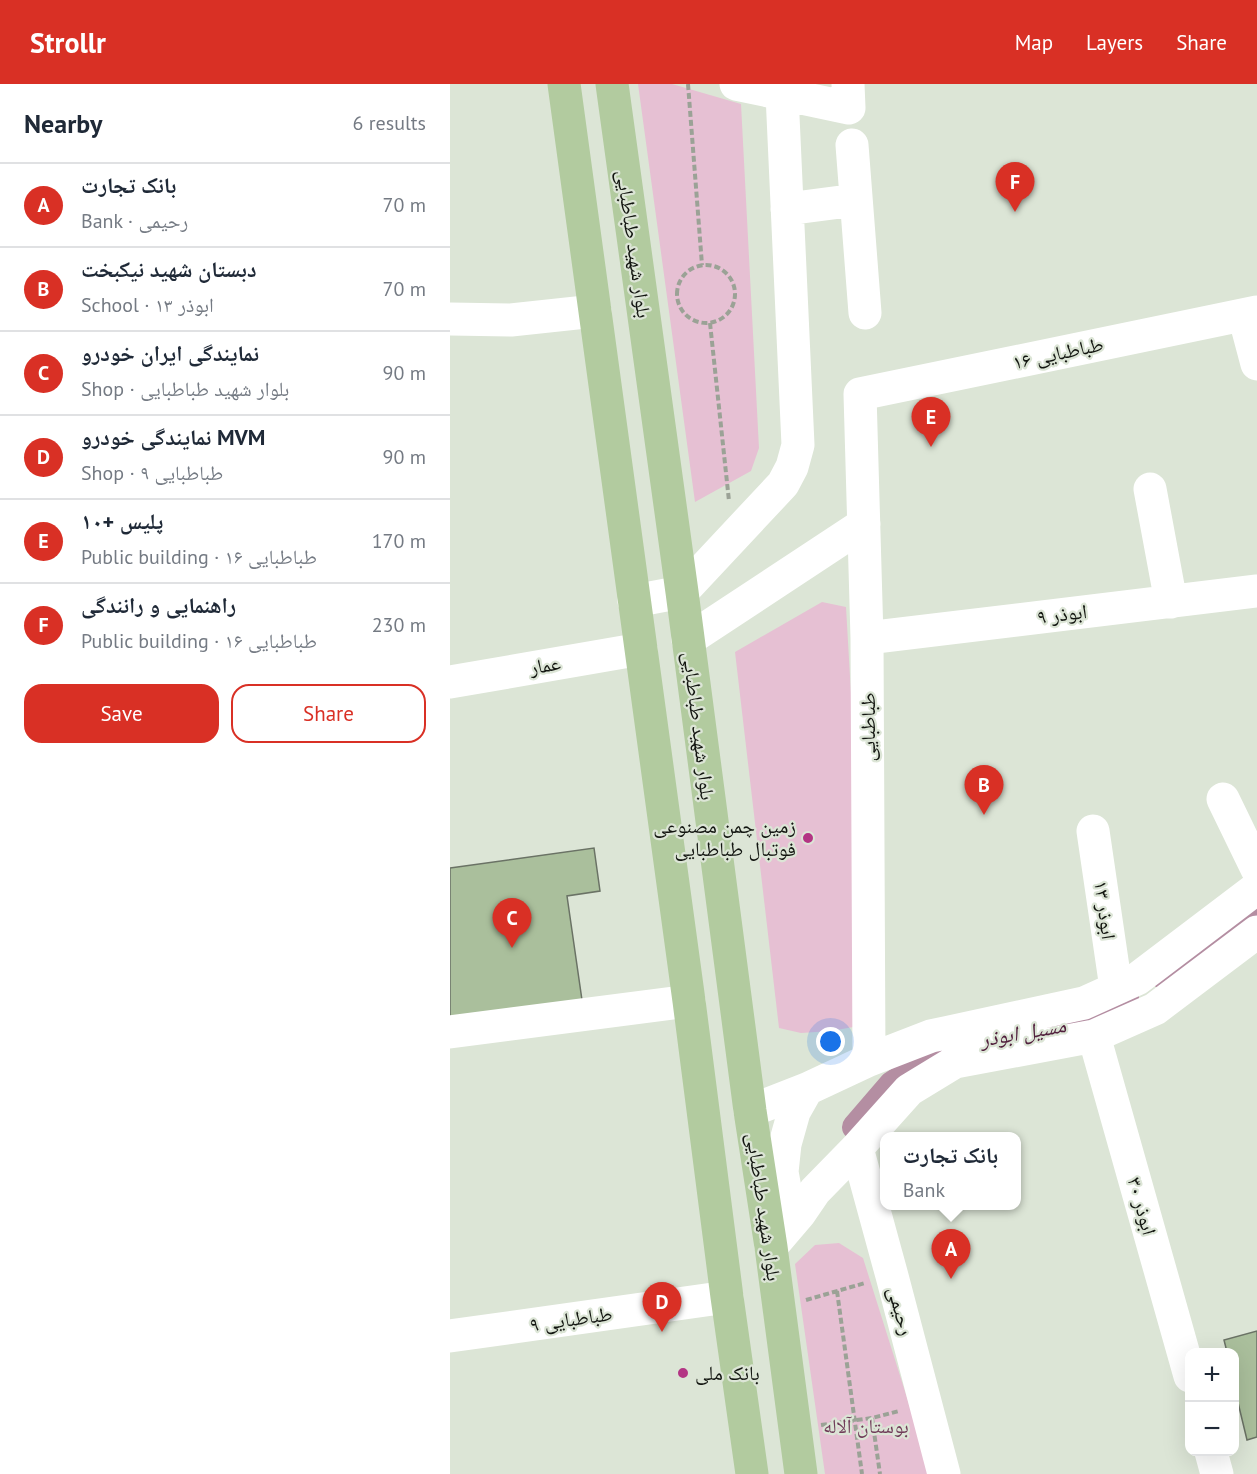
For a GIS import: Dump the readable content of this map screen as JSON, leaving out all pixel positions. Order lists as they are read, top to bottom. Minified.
{"streets":{"main road":["بلوار شهید طباطبایی"],"street":["طباطبایی ۱۶","ابوذر ۹","عمار","طباطبایی","ابوذر ۱۳","ابوذر ۳۰","رحیمی","طباطبایی ۹"]},"crossings":[["طباطبایی ۱۶","طباطبایی"],["ابوذر ۹","طباطبایی"]],"water":["مسیل ابوذر"],"parks":["بوستان آلاله"],"places":["زمین چمن مصنوعی فوتبال طباطبایی","بانک ملی"],"page":{"header":"Strollr","nav":["Map","Layers","Share"],"heading":["Nearby","6 results"],"list":[{"mark":"A","name":"بانک تجارت","note":"Bank · رحیمی","value":"70 m"},{"mark":"B","name":"دبستان شهید نیکبخت","note":"School · ابوذر ۱۳","value":"70 m"},{"mark":"C","name":"نمایندگی ایران خودرو","note":"Shop · بلوار شهید طباطبایی","value":"90 m"},{"mark":"D","name":"نمایندگی خودرو MVM","note":"Shop · طباطبایی ۹","value":"90 m"},{"mark":"E","name":"پلیس +۱۰","note":"Public building · طباطبایی ۱۶","value":"170 m"},{"mark":"F","name":"راهنمایی و رانندگی","note":"Public building · طباطبایی ۱۶","value":"230 m"}],"pins":["F","E","B","C","A","D"],"buttons":["Save","Share"],"popup":["بانک تجارت","Bank"],"map_buttons":["+","−"]}}
